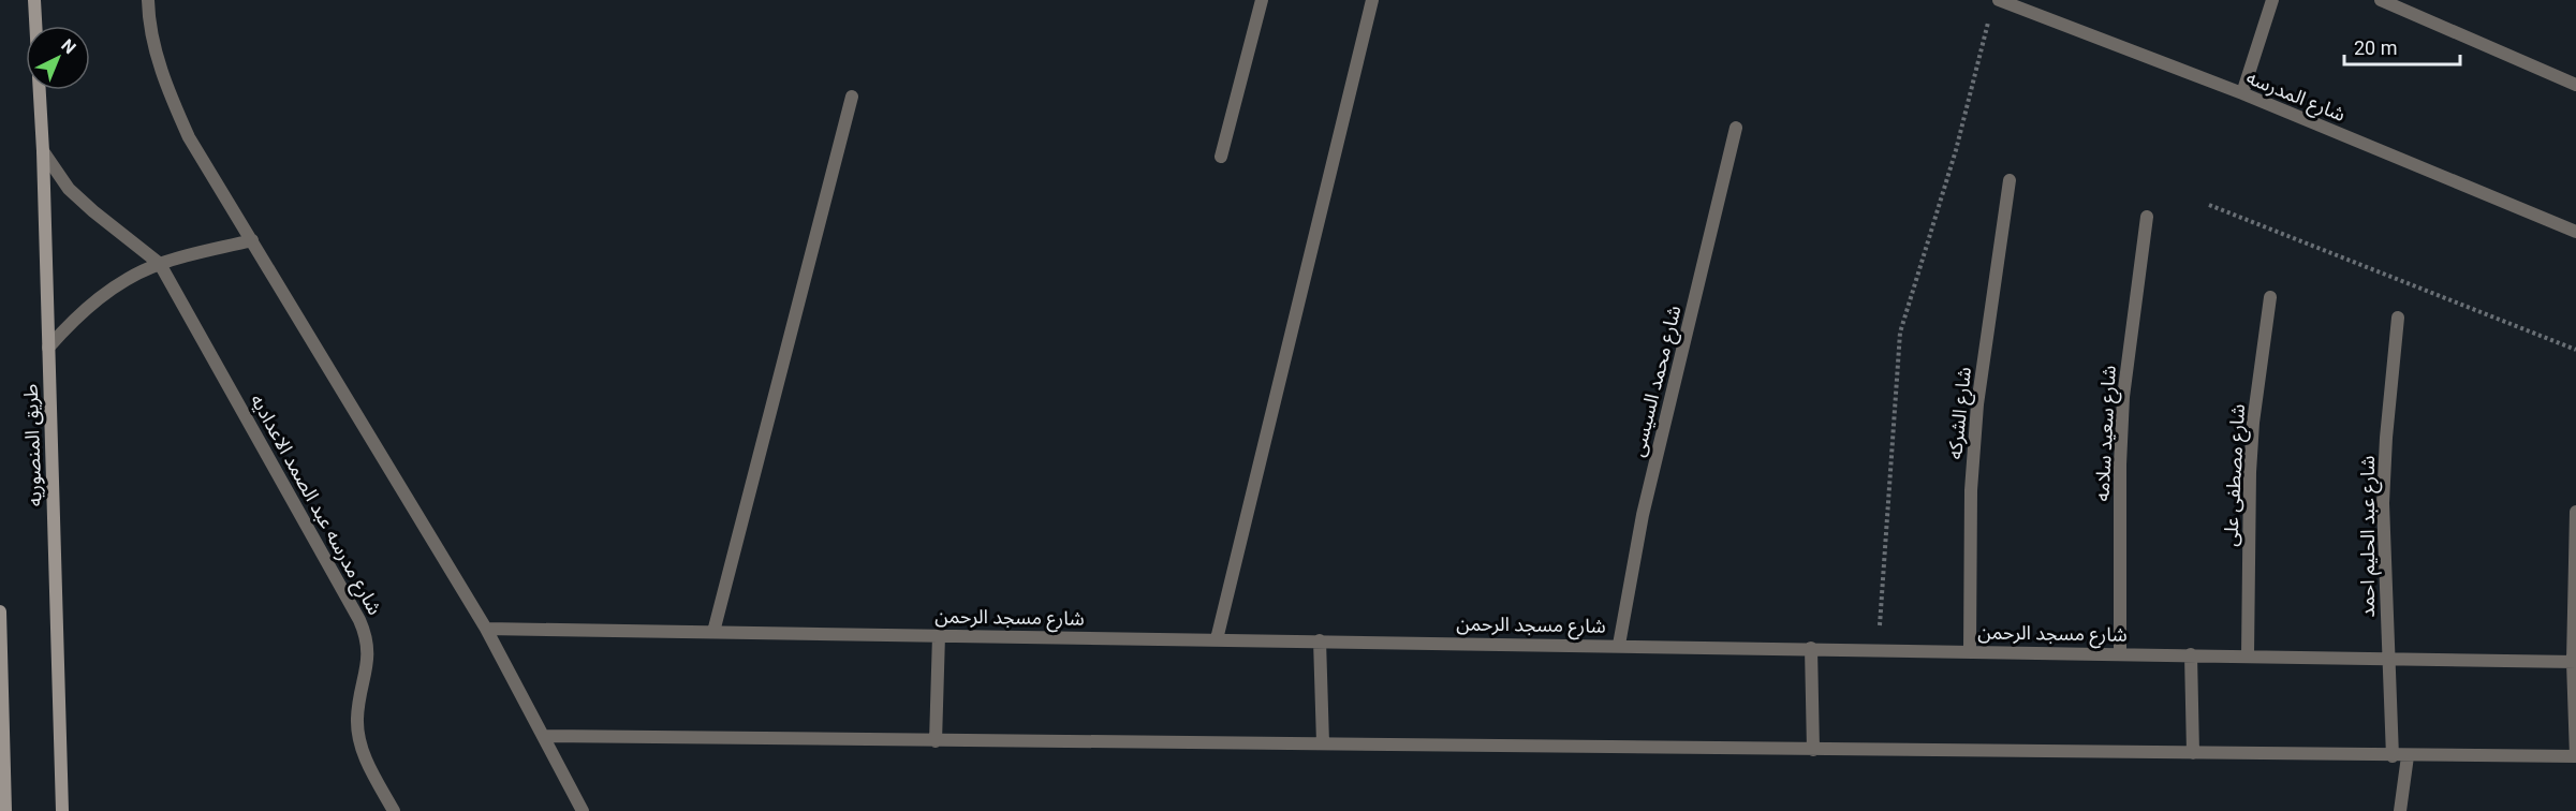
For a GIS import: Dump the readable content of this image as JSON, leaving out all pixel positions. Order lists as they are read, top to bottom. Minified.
{"streets":{"main road":["طريق المنصوريه"],"street":["شارع المدرسه","شارع محمد السيسى","شارع الشركه","شارع سعيد سلامه","شارع مصطفى على","شارع مدرسه عبد الصمد الاعداديه","شارع عبد الحليم احمد","شارع مسجد الرحمن"]},"crossings":[["شارع محمد السيسى","شارع مسجد الرحمن"],["شارع الشركه","شارع مسجد الرحمن"],["شارع سعيد سلامه","شارع مسجد الرحمن"],["شارع مصطفى على","شارع مسجد الرحمن"],["شارع عبد الحليم احمد","شارع مسجد الرحمن"]],"scale_bar":"20 m","north":"top right"}
